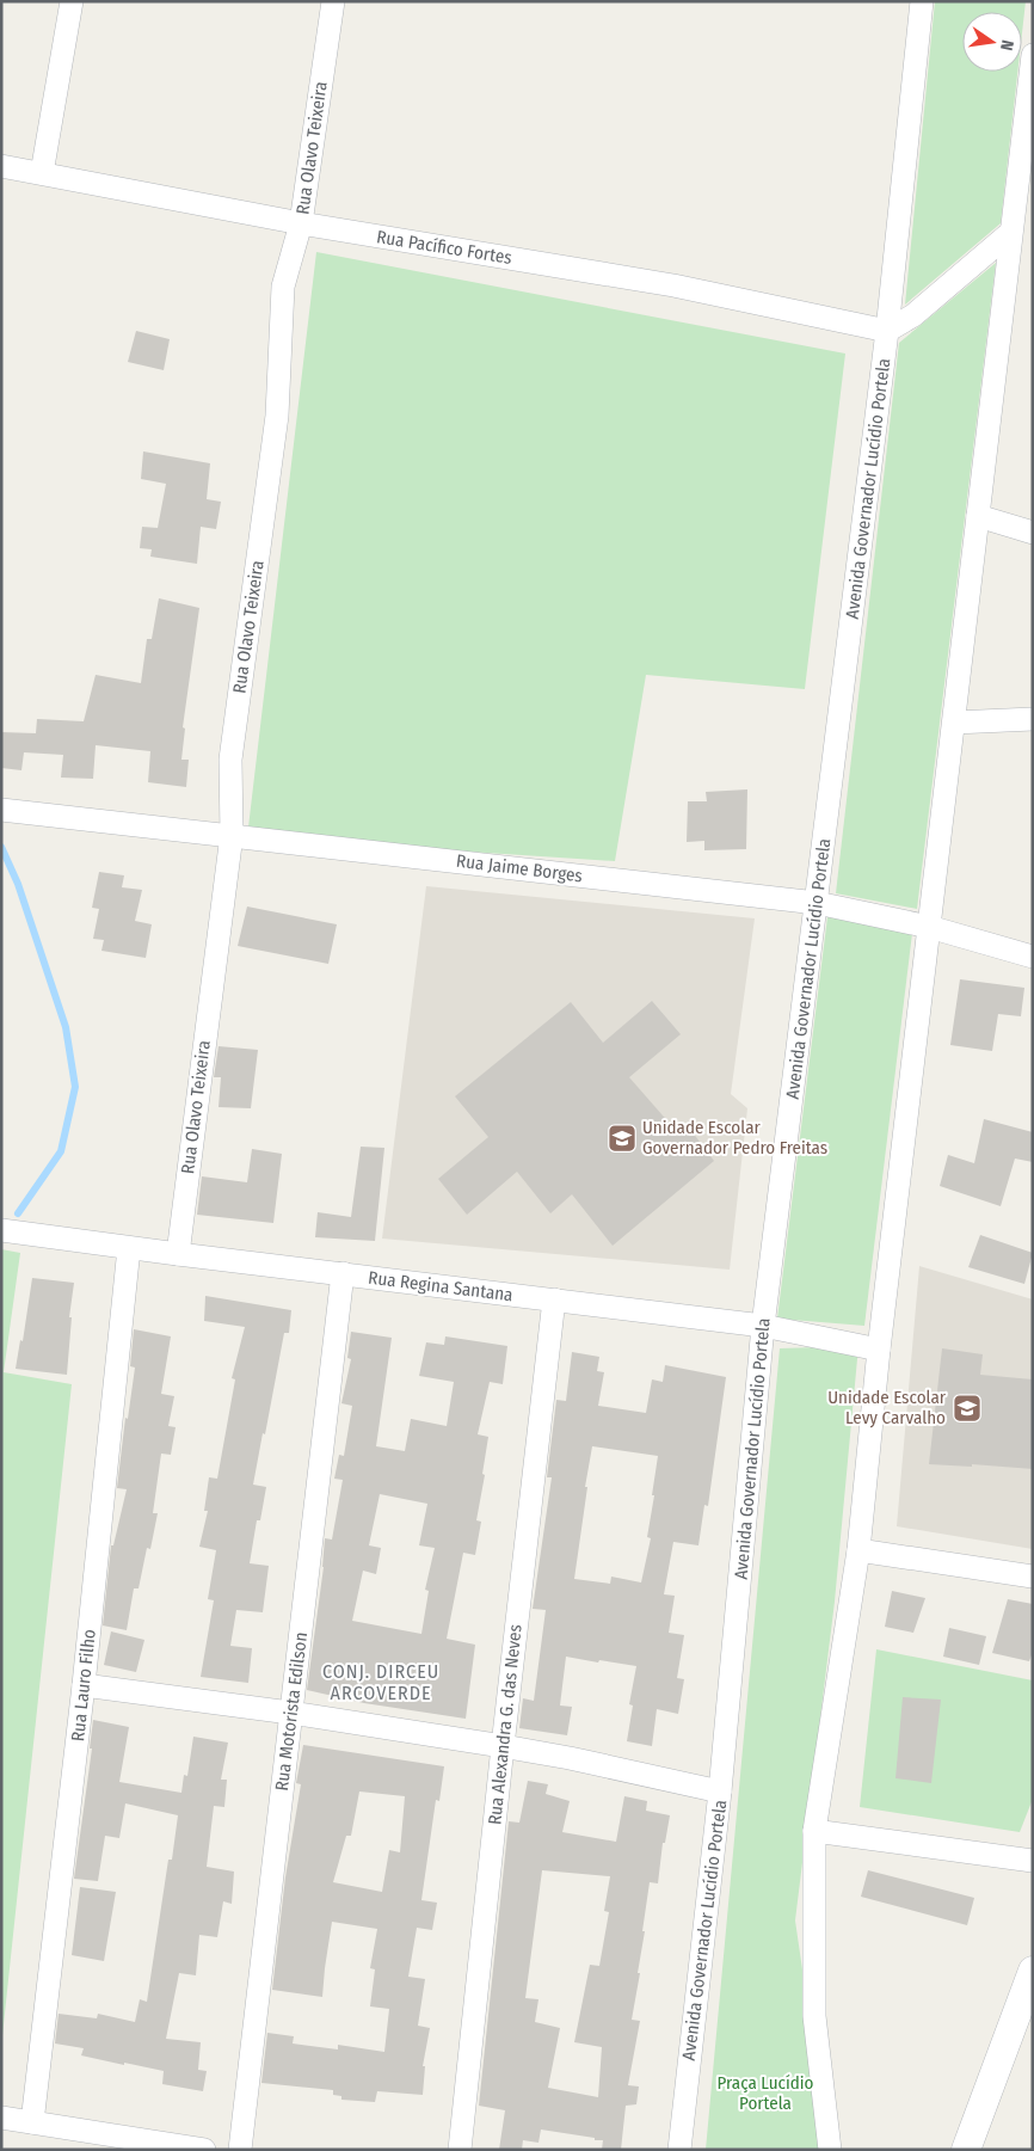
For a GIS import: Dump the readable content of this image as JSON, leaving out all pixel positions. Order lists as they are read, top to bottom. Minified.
{"streets":{"street":["Rua Olavo Teixeira","Rua Pacífico Fortes","Avenida Governador Lucídio Portela","Rua Jaime Borges","Rua Regina Santana","Rua Lauro Filho","Rua Motorista Edilson","Rua Alexandra G. das Neves"]},"crossings":[["Rua Olavo Teixeira","Rua Pacífico Fortes"],["Rua Olavo Teixeira","Rua Jaime Borges"],["Rua Olavo Teixeira","Rua Regina Santana"],["Rua Pacífico Fortes","Avenida Governador Lucídio Portela"],["Avenida Governador Lucídio Portela","Rua Jaime Borges"],["Avenida Governador Lucídio Portela","Rua Regina Santana"],["Rua Regina Santana","Rua Lauro Filho"],["Rua Regina Santana","Rua Motorista Edilson"],["Rua Regina Santana","Rua Alexandra G. das Neves"]],"districts":["CONJ. DIRCEU ARCOVERDE"],"parks":["Praça Lucídio Portela"],"places":{"school or university":["Unidade Escolar Governador Pedro Freitas","Unidade Escolar Levy Carvalho"]},"north":"right"}
